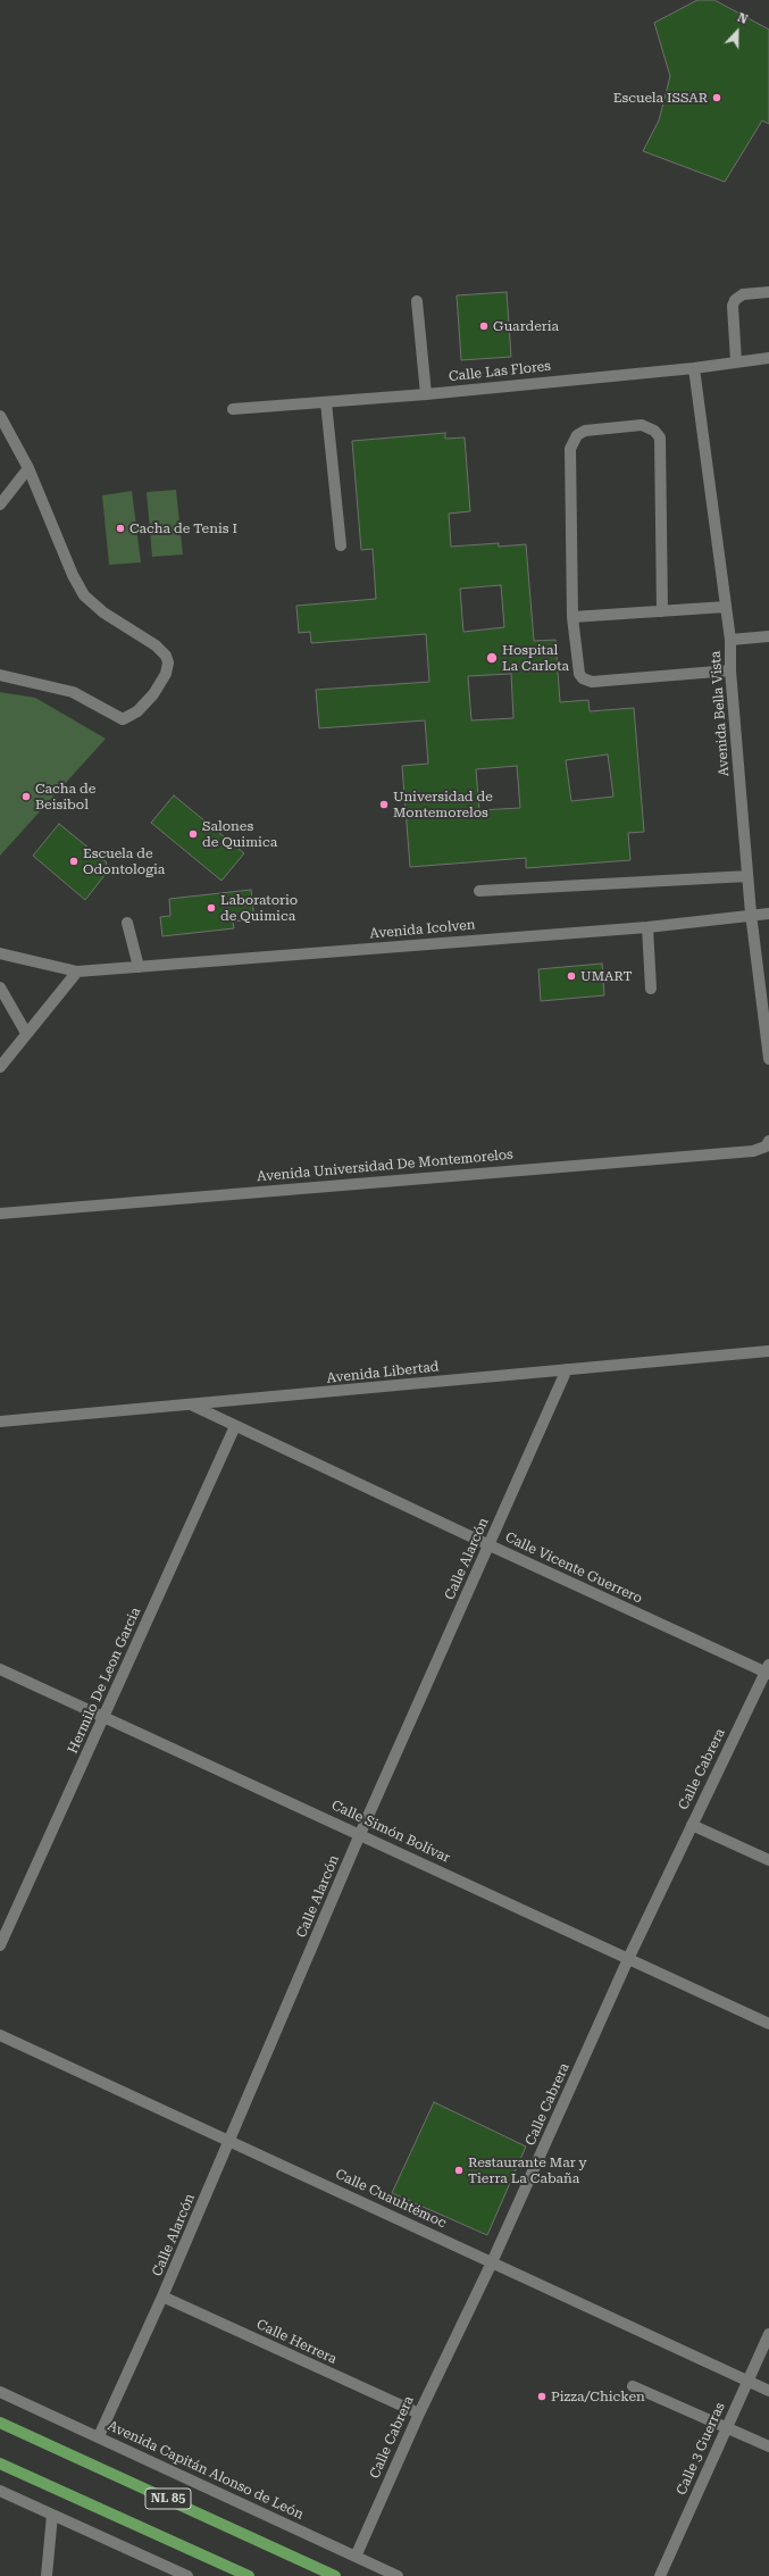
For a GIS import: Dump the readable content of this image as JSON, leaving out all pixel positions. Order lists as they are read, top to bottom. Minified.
{"streets":{"main road":["NL 85"],"street":["Calle Las Flores","Avenida Bella Vista","Avenida Icolven","Avenida Universidad De Montemorelos","Avenida Libertad","Calle Alarcón","Calle Vicente Guerrero","Hermilo De Leon Garcia","Calle Cabrera","Calle Simón Bolívar","Calle Cuauhtémoc","Calle Herrera","Calle 3 Guerras","Avenida Capitán Alonso de León"]},"crossings":[["Calle Las Flores","Avenida Bella Vista"],["Avenida Bella Vista","Avenida Icolven"],["Avenida Libertad","Calle Alarcón"],["Avenida Libertad","Calle Vicente Guerrero"],["Calle Alarcón","Calle Vicente Guerrero"],["Calle Alarcón","Calle Simón Bolívar"],["Calle Alarcón","Calle Cuauhtémoc"],["Calle Alarcón","Calle Herrera"],["Calle Alarcón","Avenida Capitán Alonso de León"],["Calle Vicente Guerrero","Hermilo De Leon Garcia"],["Calle Vicente Guerrero","Calle Cabrera"],["Hermilo De Leon Garcia","Calle Simón Bolívar"],["Calle Cabrera","Calle Simón Bolívar"],["Calle Cabrera","Calle Cuauhtémoc"],["Calle Cabrera","Calle Herrera"],["Calle Cabrera","Avenida Capitán Alonso de León"],["Calle Cuauhtémoc","Calle 3 Guerras"]],"places":["Escuela ISSAR","Guarderia","Cacha de Tenis I","Hospital La Carlota","Cacha de Beisibol","Universidad de Montemorelos","Salones de Quimica","Escuela de Odontologia","Laboratorio de Quimica","UMART","Restaurante Mar y Tierra La Cabaña","Pizza/Chicken"],"north":"top"}
